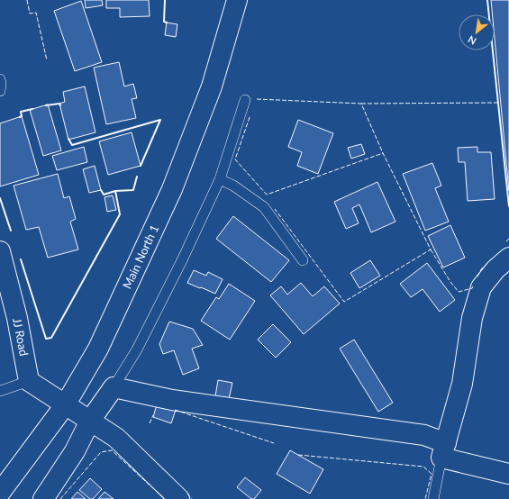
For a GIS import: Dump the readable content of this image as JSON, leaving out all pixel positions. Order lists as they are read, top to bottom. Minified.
{"streets":{"street":["Main North 1","JJ Road"]},"north":"bottom left"}
